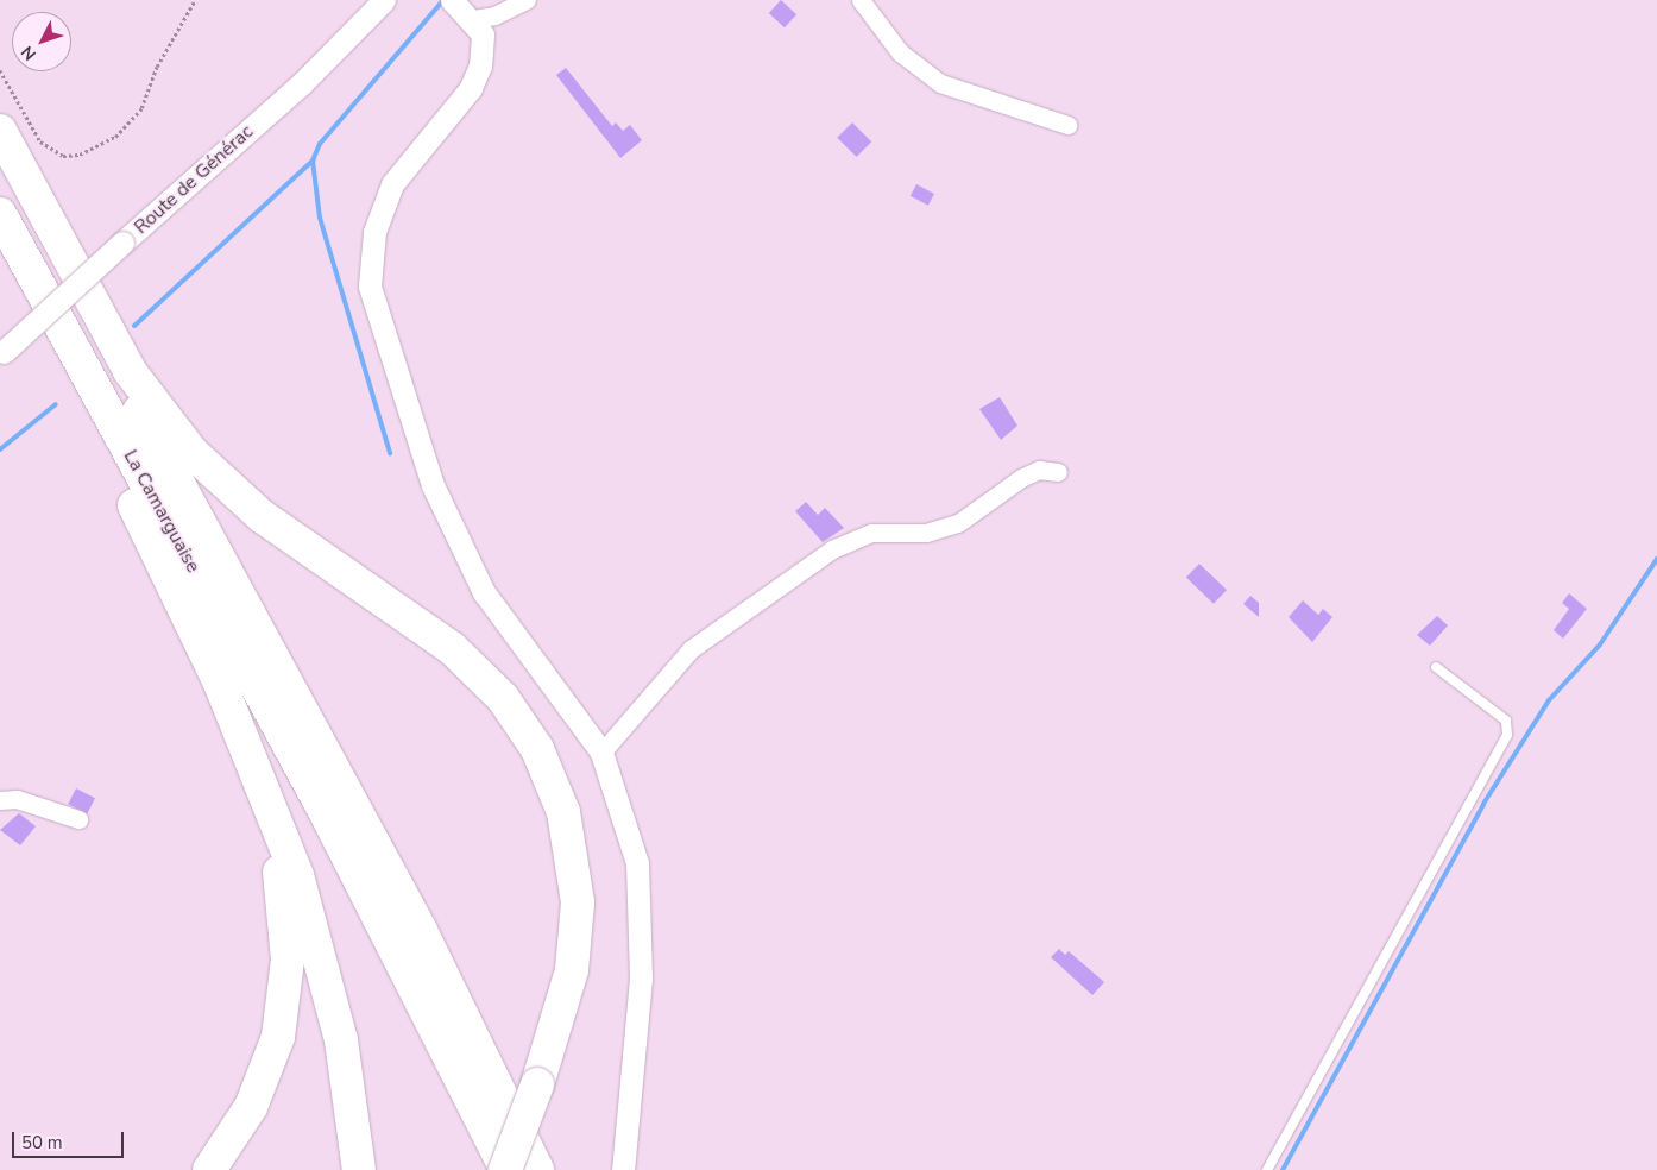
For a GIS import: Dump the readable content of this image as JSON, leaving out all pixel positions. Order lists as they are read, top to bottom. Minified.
{"streets":{"highway":["La Camarguaise"],"street":["Route de Générac"]},"scale_bar":"50 m","north":"bottom left"}
